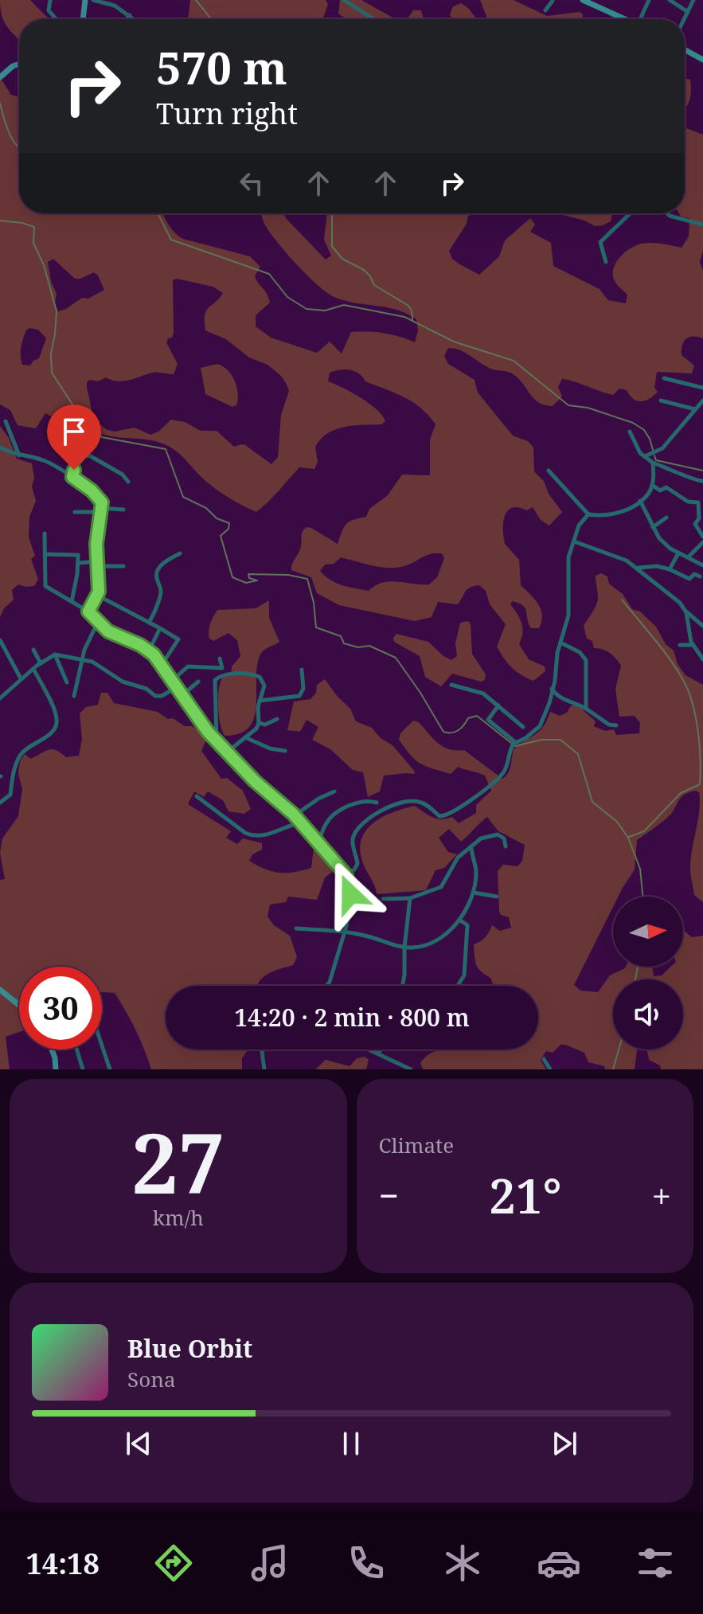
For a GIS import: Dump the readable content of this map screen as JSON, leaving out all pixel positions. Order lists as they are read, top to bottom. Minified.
{"north":"right","page":{"turn":["570 m","Turn right"],"limit":"30","trip":"14:20 · 2 min · 800 m","tile":[["27","km/h"],"Climate"],"heat":["−","21°","+"],"song":["Blue Orbit","Sona"],"tabs":"14:18"}}
